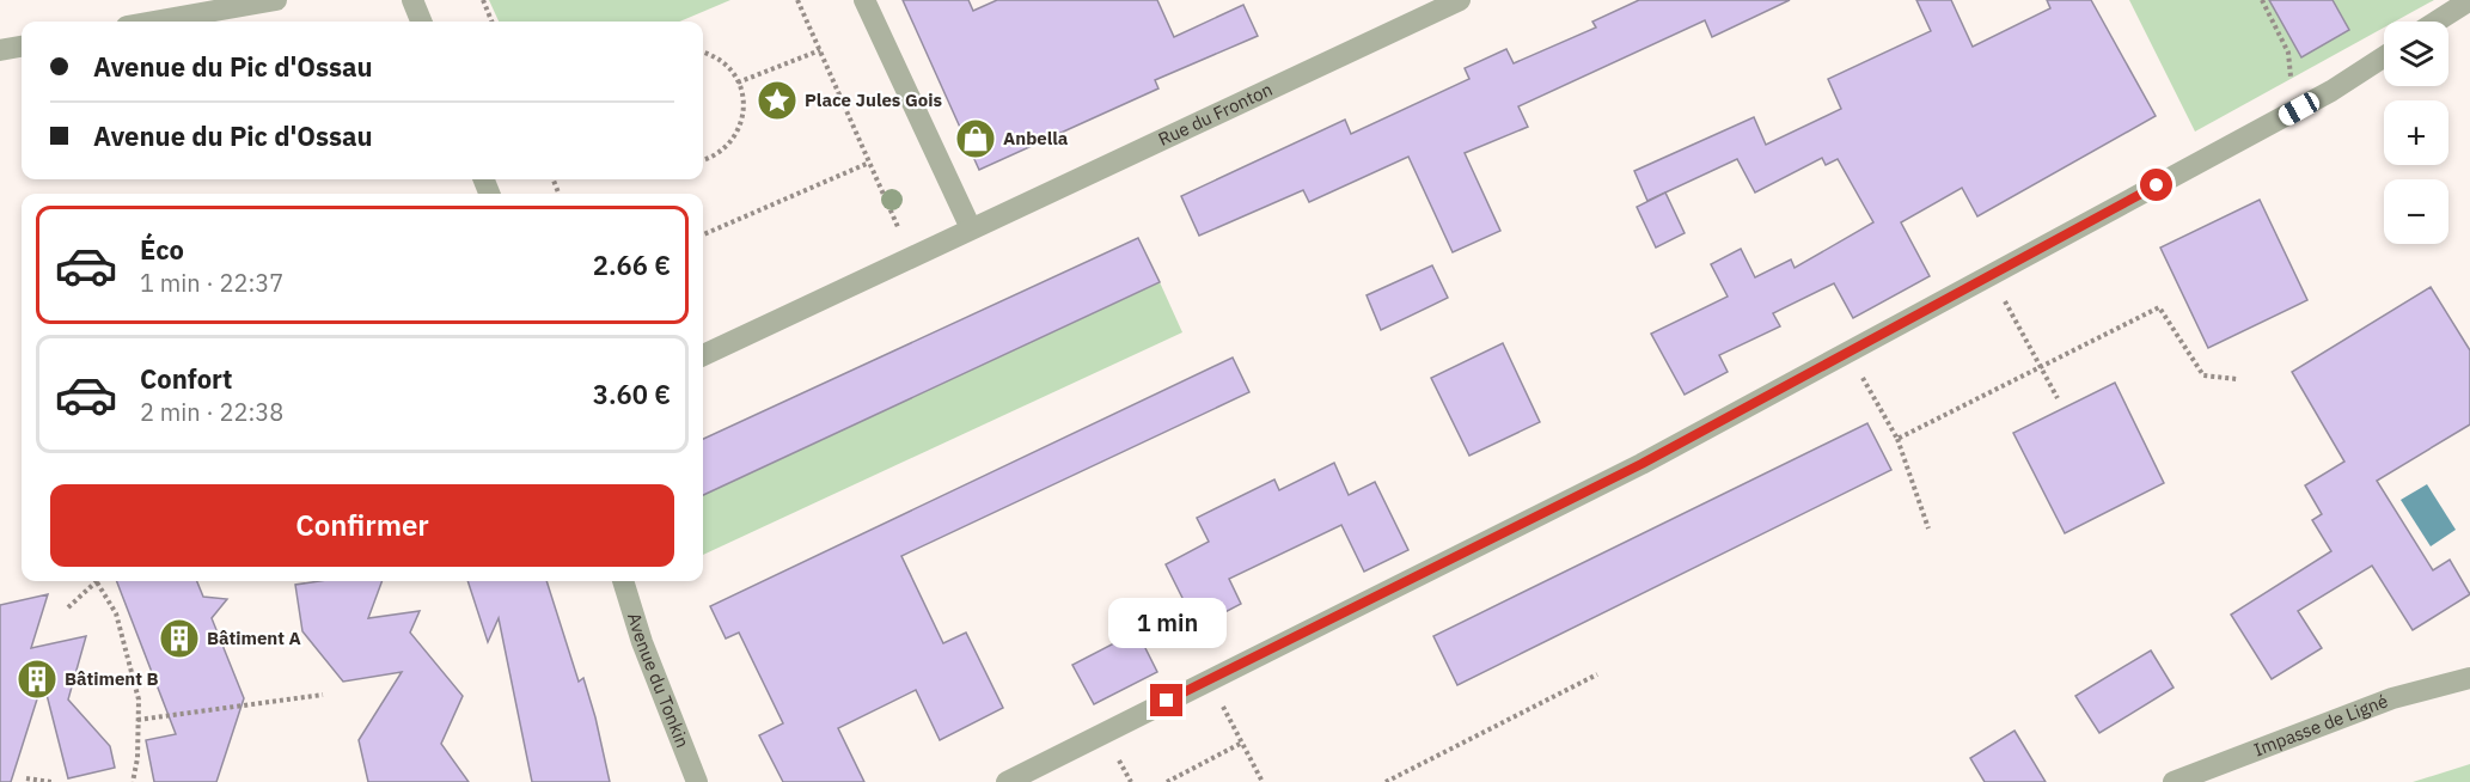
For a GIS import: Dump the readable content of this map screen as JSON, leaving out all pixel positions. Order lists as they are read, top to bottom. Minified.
{"streets":{"street":["Rue du Fronton","Avenue du Tonkin","Impasse de Ligné"]},"places":{"place":["Place Jules Gois"],"shop":["Anbella"],"building":["Bâtiment A","Bâtiment B"]},"page":{"map_buttons":["+","−"],"banner":["Avenue du Pic d'Ossau","Avenue du Pic d'Ossau"],"list":[{"name":"Éco","note":"1 min · 22:37","value":"2.66 €"},{"name":"Confort","note":"2 min · 22:38","value":"3.60 €"}],"buttons":"Confirmer","bubble":"1 min"}}
